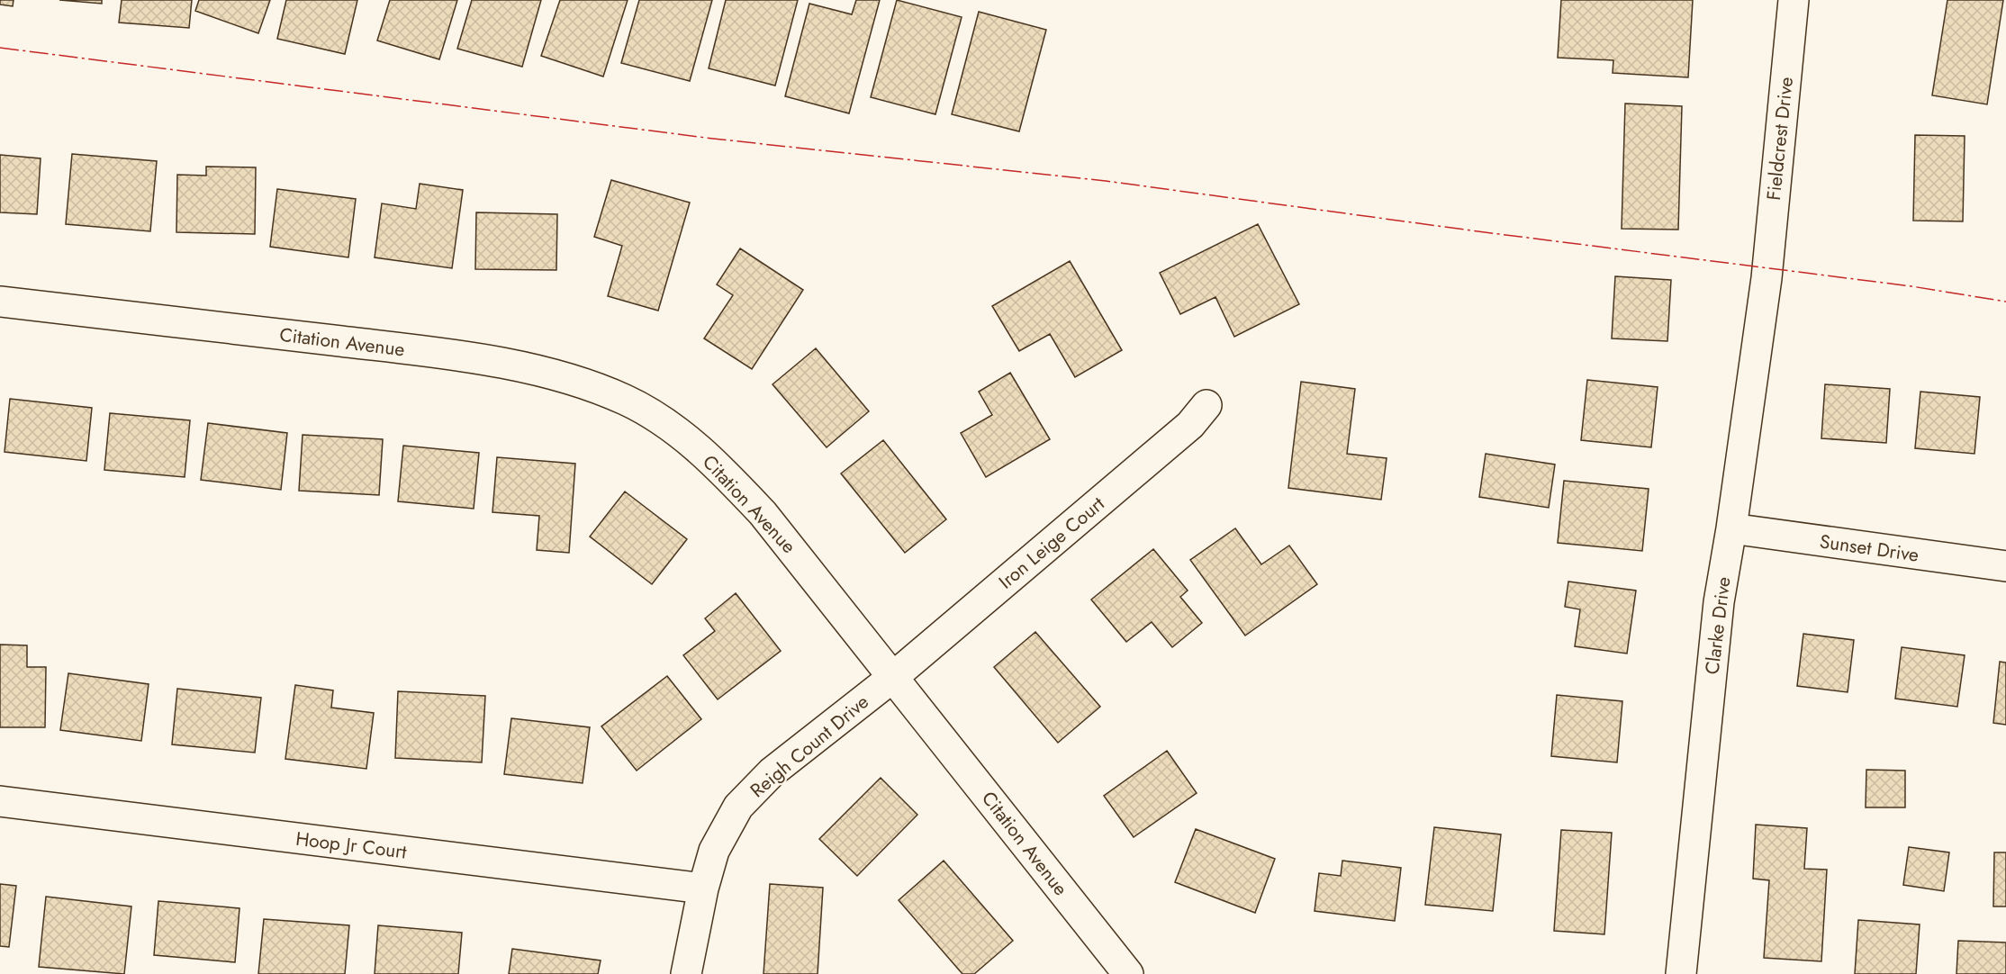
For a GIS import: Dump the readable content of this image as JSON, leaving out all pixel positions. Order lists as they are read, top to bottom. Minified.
{"streets":{"street":["Fieldcrest Drive","Citation Avenue","Iron Leige Court","Sunset Drive","Clarke Drive","Reigh Count Drive","Hoop Jr Court"]},"crossings":[["Fieldcrest Drive","Clarke Drive"],["Citation Avenue","Iron Leige Court"],["Citation Avenue","Reigh Count Drive"],["Iron Leige Court","Reigh Count Drive"],["Sunset Drive","Clarke Drive"],["Reigh Count Drive","Hoop Jr Court"]]}
